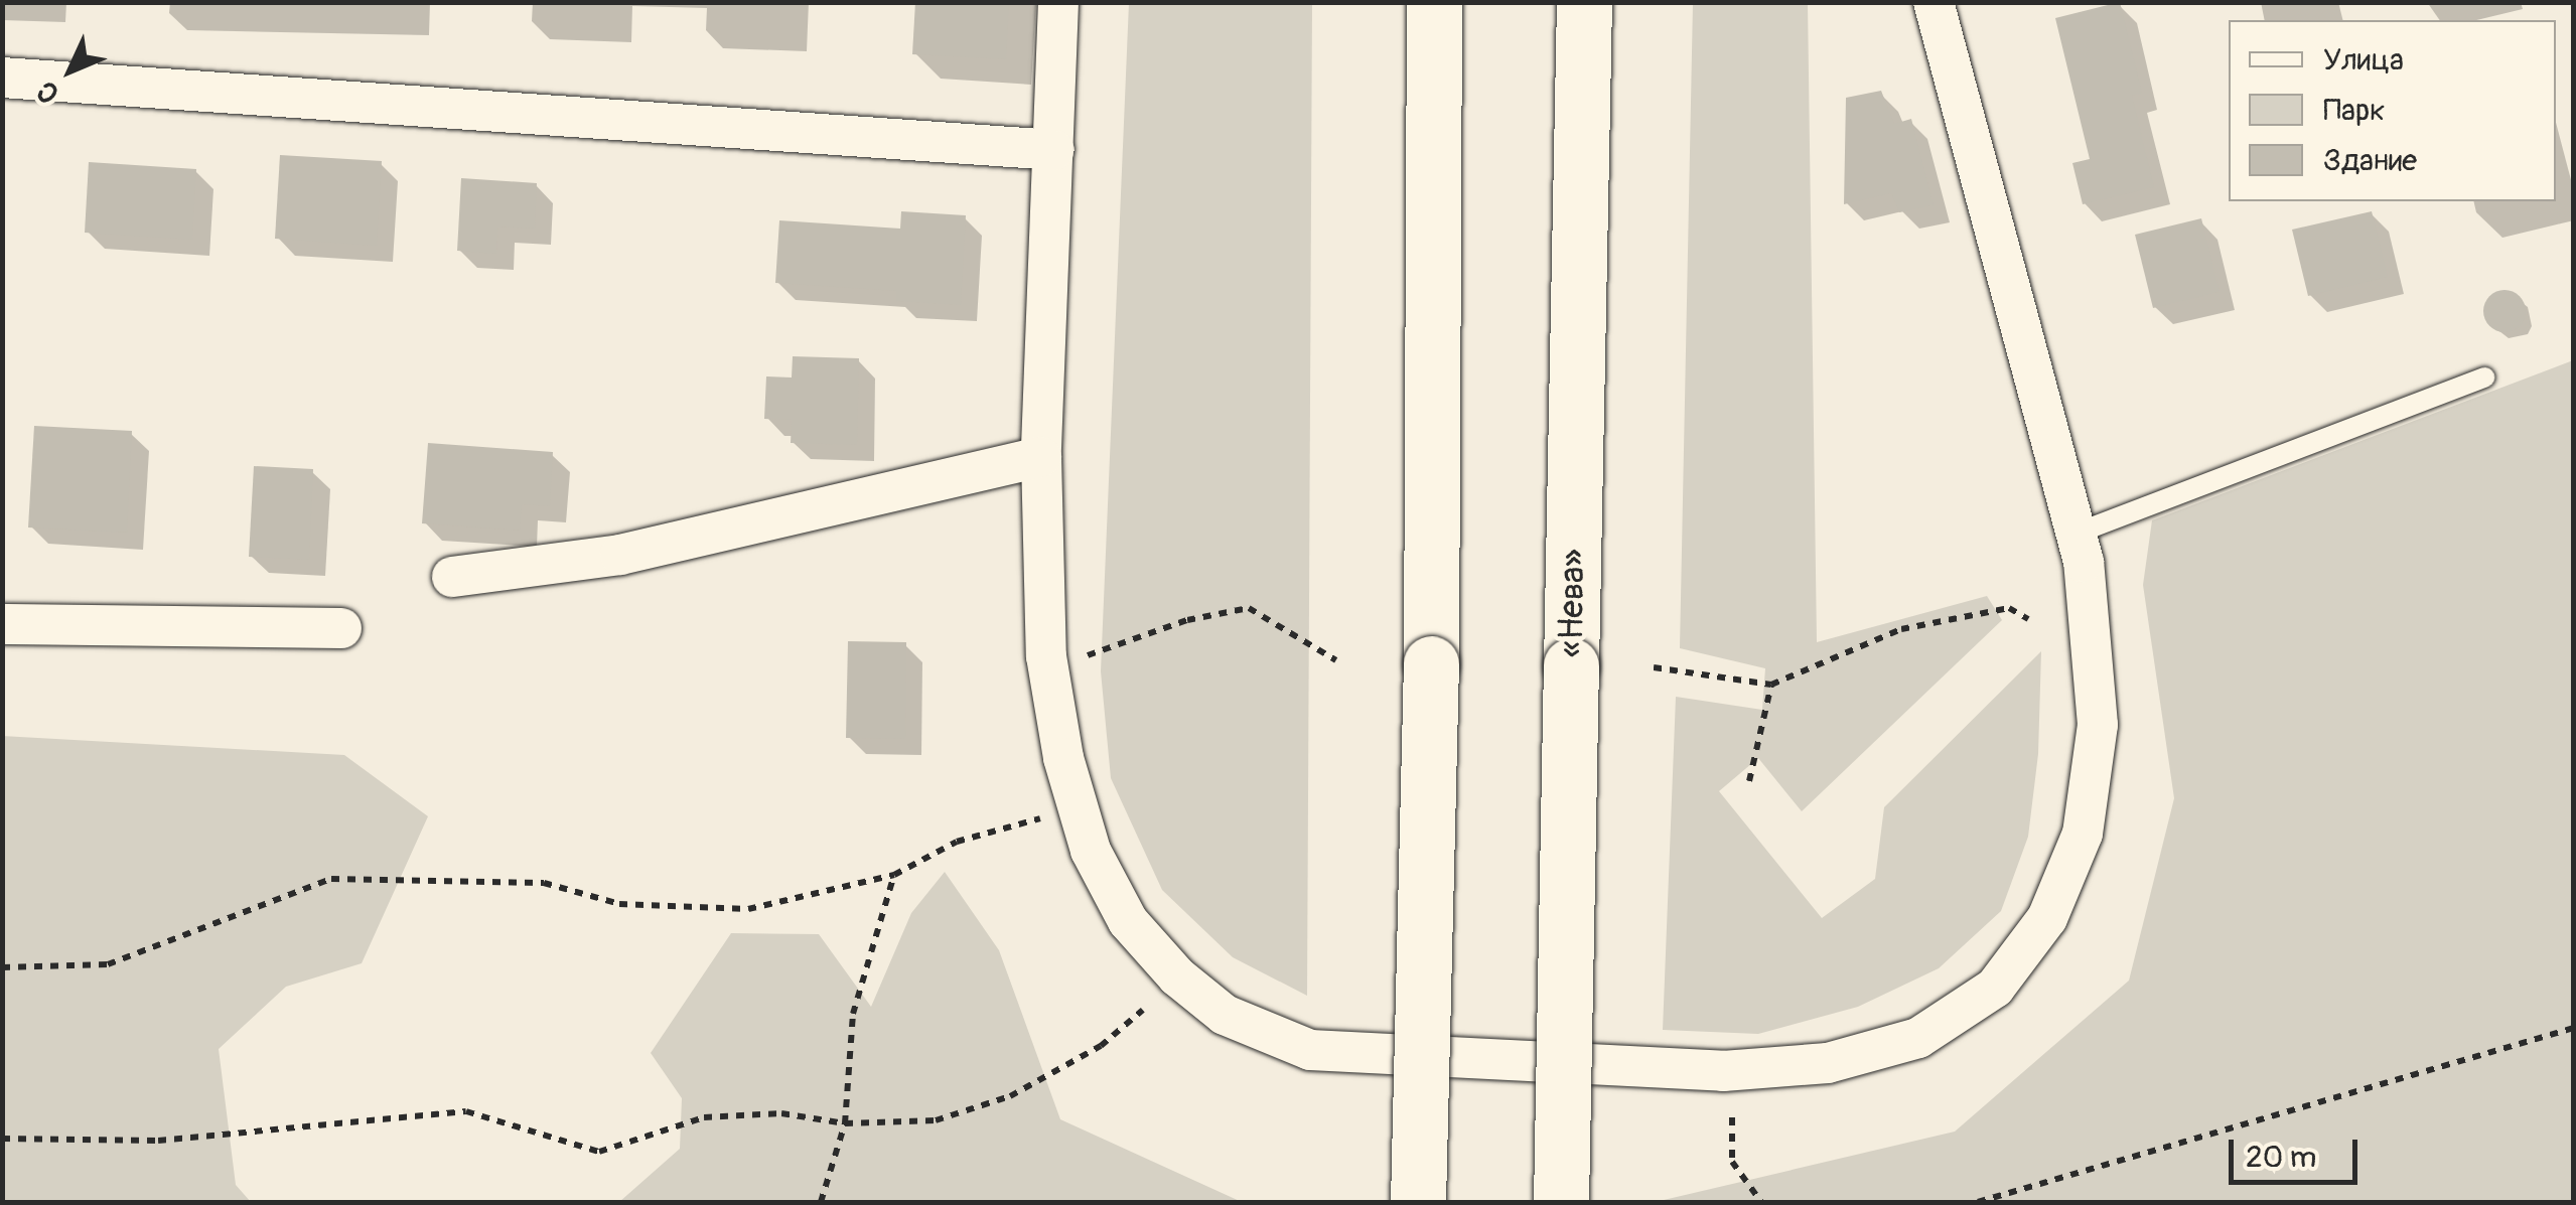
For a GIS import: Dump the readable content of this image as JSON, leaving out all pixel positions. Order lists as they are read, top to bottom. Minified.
{"streets":{"highway":["«Нева»"]},"legend":["Улица","Парк","Здание"],"scale_bar":"20 m","north":"bottom left"}
